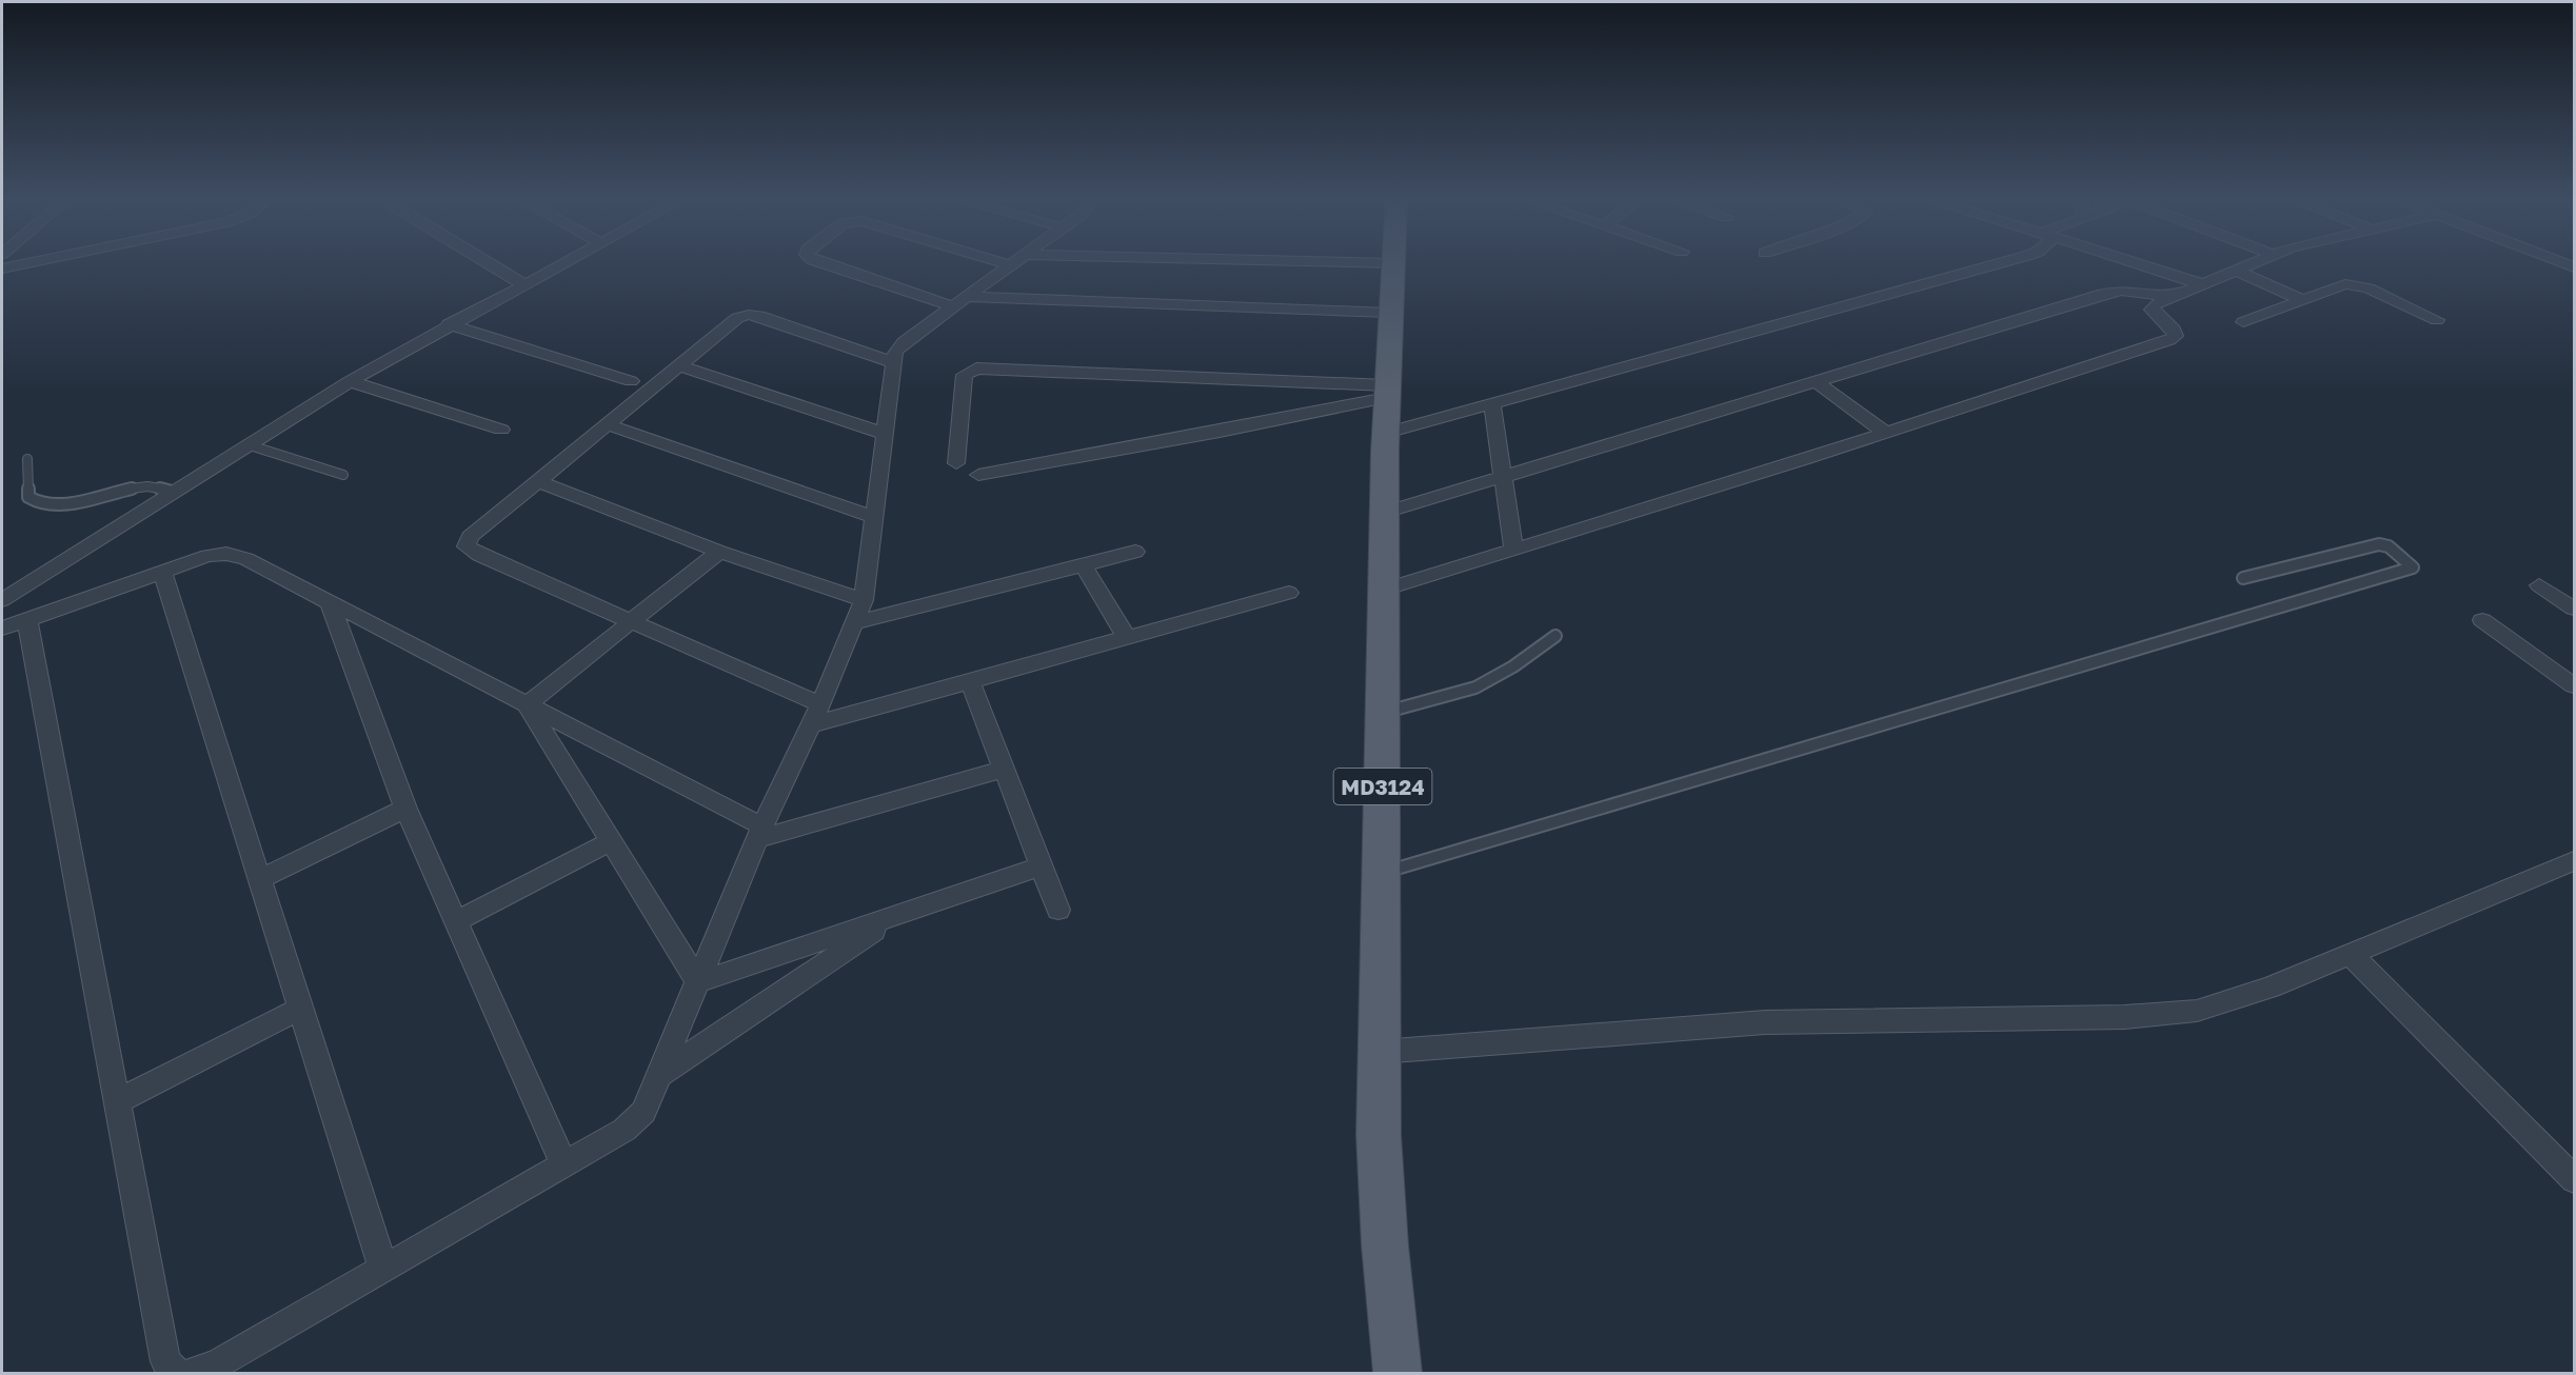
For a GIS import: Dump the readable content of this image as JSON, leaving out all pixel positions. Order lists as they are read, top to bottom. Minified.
{"streets":{"main road":["MD3124"]}}
